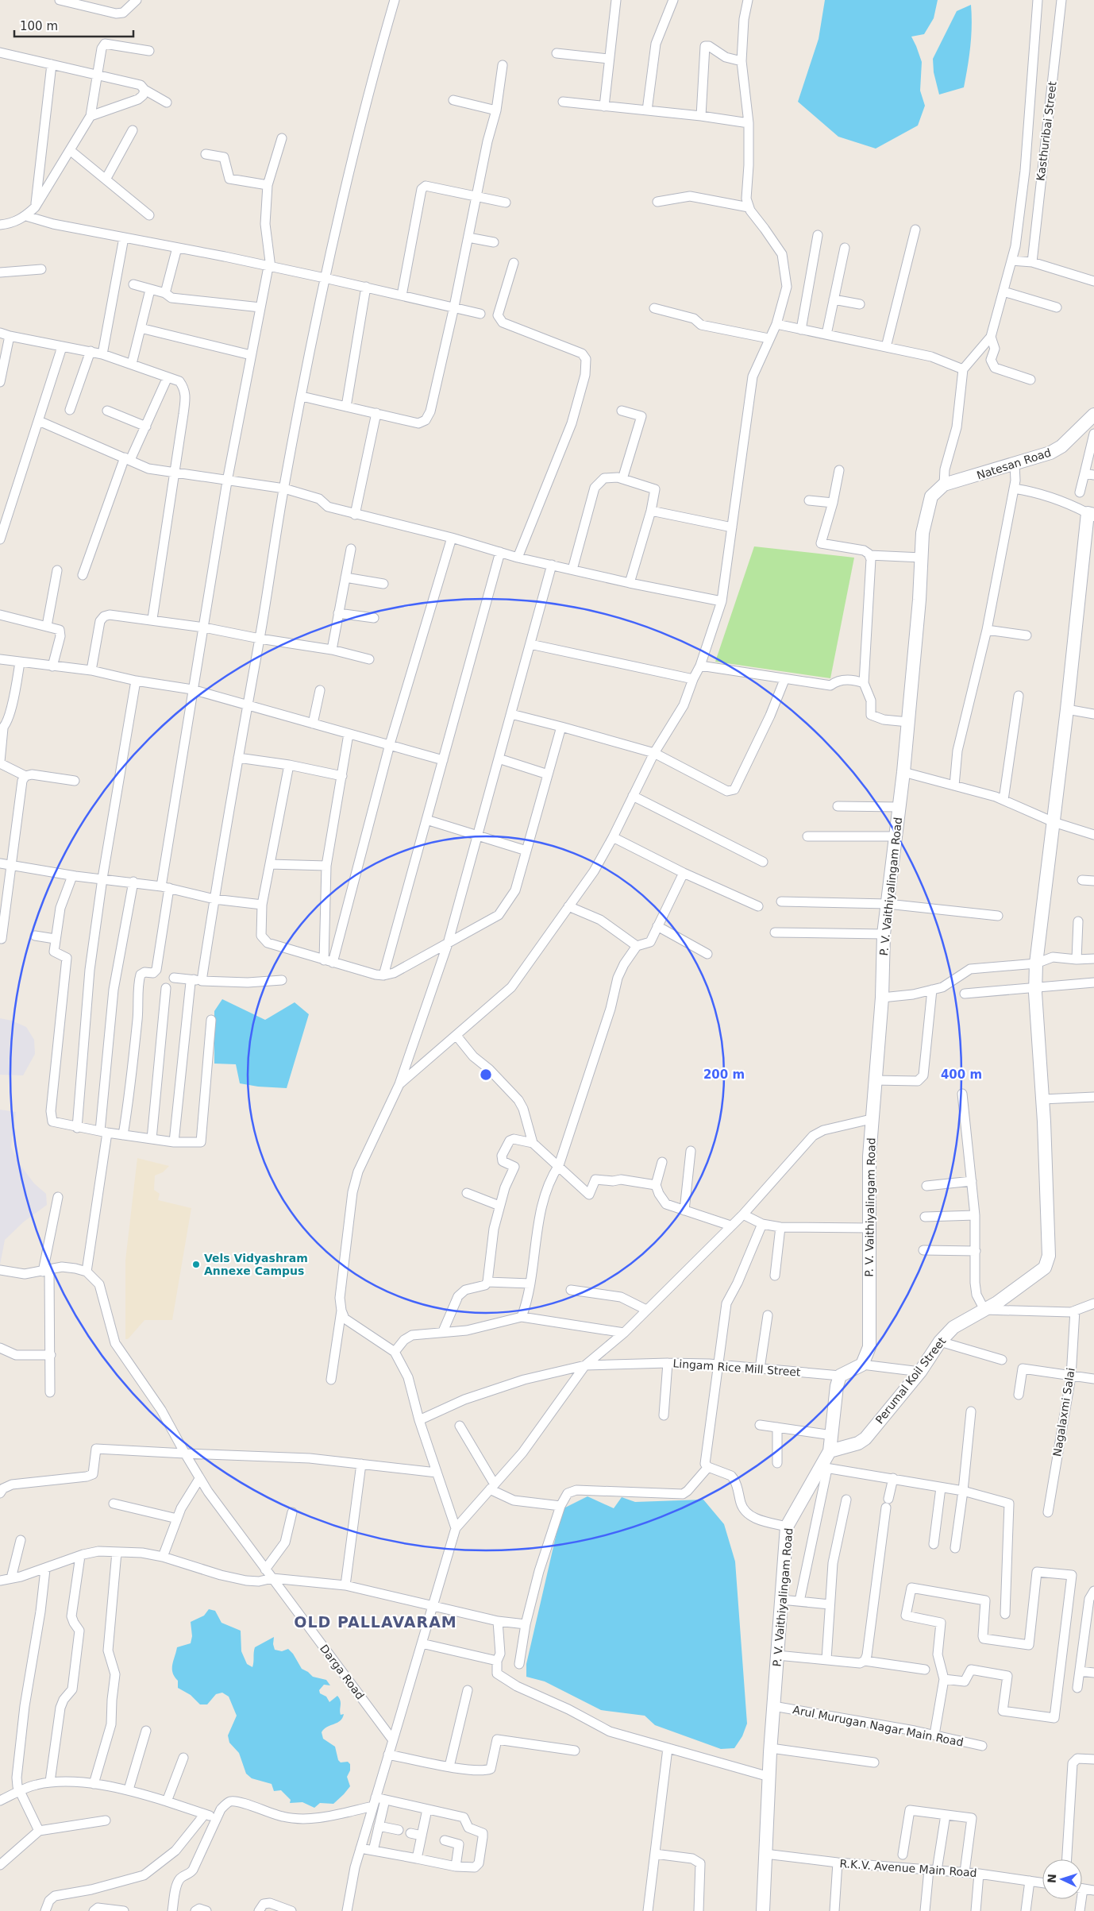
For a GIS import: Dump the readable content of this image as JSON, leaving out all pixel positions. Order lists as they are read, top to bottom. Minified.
{"streets":{"street":["Kasthuribai Street","Natesan Road","P. V. Vaithiyalingam Road","Lingam Rice Mill Street","Perumal Koil Street","Nagalaxmi Salai","Darga Road","Arul Murugan Nagar Main Road","R.K.V. Avenue Main Road"]},"crossings":[["Natesan Road","P. V. Vaithiyalingam Road"],["P. V. Vaithiyalingam Road","Lingam Rice Mill Street"],["P. V. Vaithiyalingam Road","Perumal Koil Street"],["P. V. Vaithiyalingam Road","Arul Murugan Nagar Main Road"],["P. V. Vaithiyalingam Road","R.K.V. Avenue Main Road"]],"districts":["OLD PALLAVARAM"],"places":["Vels Vidyashram Annexe Campus"],"scale_bar":"100 m","north":"left","rings":["200 m","400 m"]}
